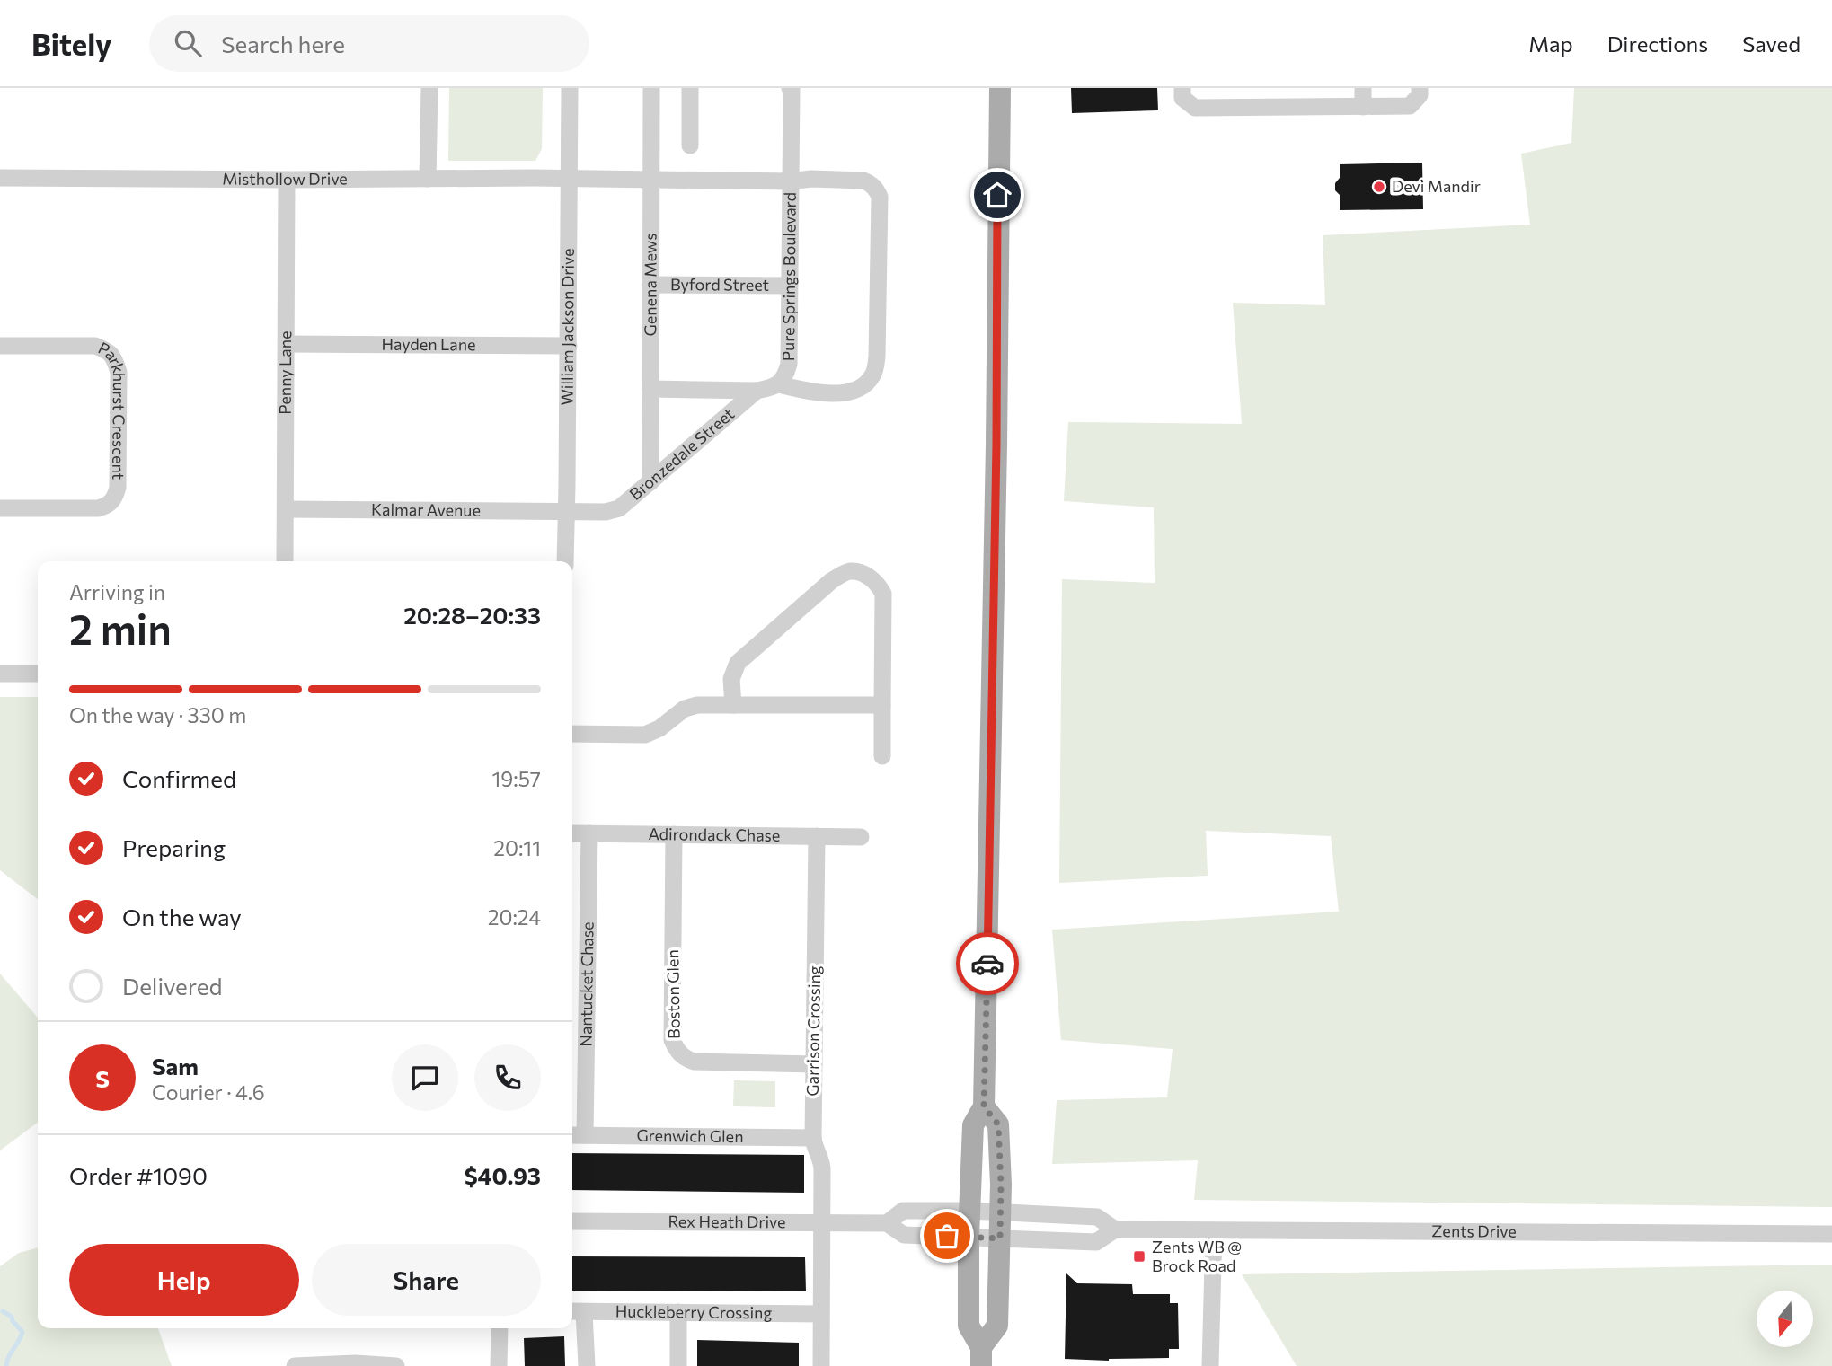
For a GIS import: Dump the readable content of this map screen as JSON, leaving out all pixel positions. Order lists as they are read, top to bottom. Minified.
{"streets":{"street":["Misthollow Drive","Pure Springs Boulevard","Genena Mews","Byford Street","William Jackson Drive","Hayden Lane","Penny Lane","Parkhurst Crescent","Bronzedale Street","Kalmar Avenue","Adirondack Chase","Nantucket Chase","Boston Glen","Garrison Crossing","Grenwich Glen","Rex Heath Drive","Zents Drive","Huckleberry Crossing"]},"crossings":[["Misthollow Drive","Pure Springs Boulevard"],["Misthollow Drive","William Jackson Drive"],["Misthollow Drive","Penny Lane"],["Pure Springs Boulevard","Genena Mews"],["Pure Springs Boulevard","Byford Street"],["Pure Springs Boulevard","William Jackson Drive"],["Pure Springs Boulevard","Bronzedale Street"],["Genena Mews","Byford Street"],["Genena Mews","Bronzedale Street"],["William Jackson Drive","Hayden Lane"],["William Jackson Drive","Bronzedale Street"],["William Jackson Drive","Kalmar Avenue"],["Hayden Lane","Penny Lane"],["Penny Lane","Kalmar Avenue"],["Bronzedale Street","Kalmar Avenue"],["Adirondack Chase","Nantucket Chase"],["Adirondack Chase","Boston Glen"],["Adirondack Chase","Garrison Crossing"],["Nantucket Chase","Grenwich Glen"],["Boston Glen","Garrison Crossing"],["Garrison Crossing","Grenwich Glen"],["Garrison Crossing","Rex Heath Drive"],["Garrison Crossing","Huckleberry Crossing"],["Rex Heath Drive","Zents Drive"]],"places":{"other":["Devi Mandir"],"transit":["Zents WB @ Brock Road"]},"north":"bottom","page":{"header":"Bitely","search":"Search here","nav":["Map","Directions","Saved"],"heading":["2 min","Arriving in","20:28–20:33"],"panel":["Sam","Courier · 4.6","Order #1090","$40.93"],"bar":"On the way · 330 m","list":[["Confirmed","19:57"],["Preparing","20:11"],["On the way","20:24"],"Delivered"],"round":"S","buttons":["Help","Share"]}}
